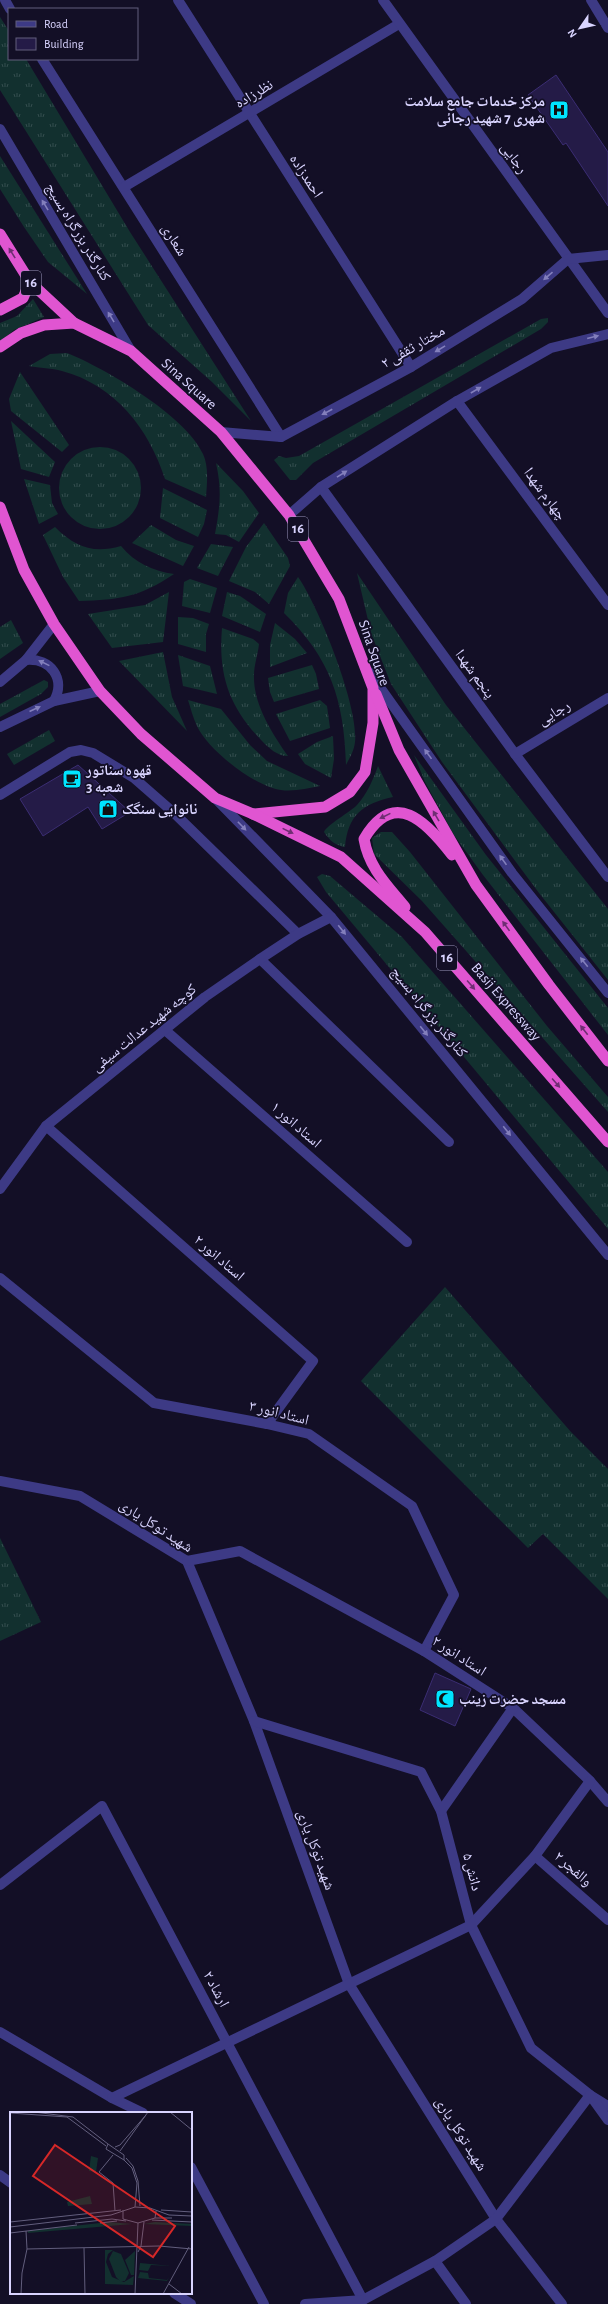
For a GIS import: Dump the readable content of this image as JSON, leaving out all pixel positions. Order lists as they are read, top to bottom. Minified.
{"streets":{"highway":["16","Sina Square","Basij Expressway"],"street":["نظرزاده","رجایی","احمدزاده","کنارگذر بزرگراه بسیج","شعاری","مختار ثقفی ۲","چهارم شهدا","پنجم شهدا","کوچه شهید عدالت سیفی","استاد انور ۱","استاد انور ۲","استاد انور ۳","شهید توکل یاری","والفجر ۲","دانش ۵","ارشاد ۲"]},"crossings":[["نظرزاده","رجایی"],["نظرزاده","احمدزاده"],["نظرزاده","شعاری"],["رجایی","مختار ثقفی ۲"],["رجایی","پنجم شهدا"],["احمدزاده","مختار ثقفی ۲"],["کنارگذر بزرگراه بسیج","Sina Square"],["کنارگذر بزرگراه بسیج","کوچه شهید عدالت سیفی"],["شعاری","مختار ثقفی ۲"],["16","Sina Square"],["Sina Square","Basij Expressway"],["کوچه شهید عدالت سیفی","استاد انور ۱"],["کوچه شهید عدالت سیفی","استاد انور ۲"],["استاد انور ۲","استاد انور ۳"],["استاد انور ۲","شهید توکل یاری"],["شهید توکل یاری","دانش ۵"]],"places":{"hospital":["مرکز خدمات جامع سلامت شهری 7 شهید رجائی"],"cafe":["قهوه سناتور شعبه 3"],"shop":["نانوایی سنگک"],"mosque":["مسجد حضرت زینب"]},"legend":["Road","Building"],"north":"bottom left"}
